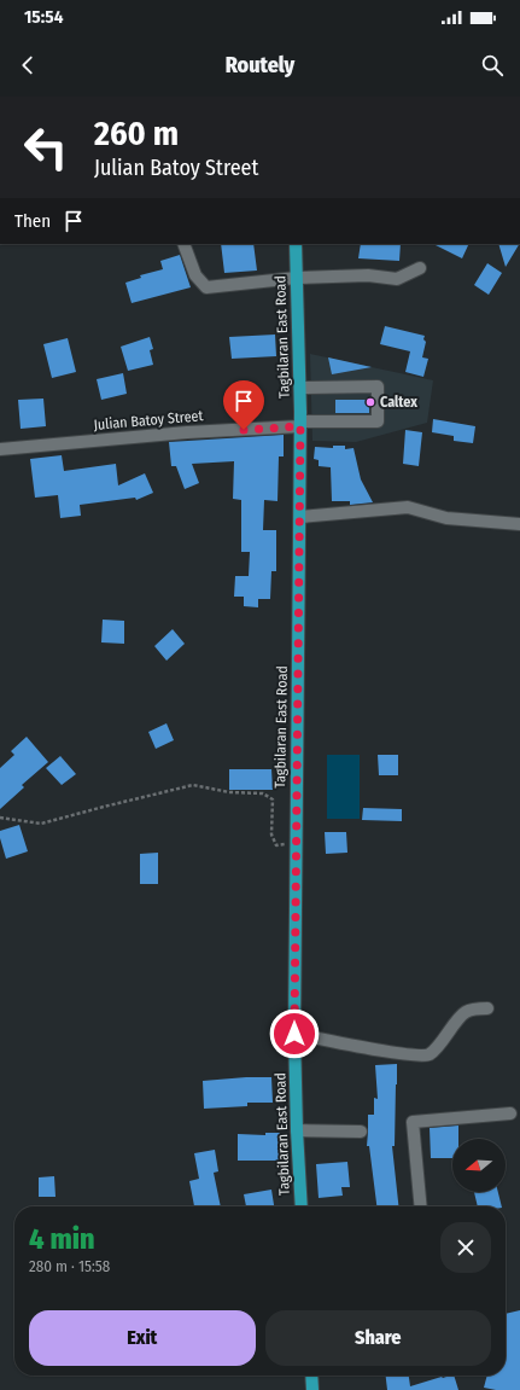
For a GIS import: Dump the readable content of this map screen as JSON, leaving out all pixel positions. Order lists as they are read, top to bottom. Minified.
{"streets":{"main road":["Tagbilaran East Road"],"street":["Julian Batoy Street"]},"crossings":[["Tagbilaran East Road","Julian Batoy Street"]],"places":["Caltex"],"north":"left","page":{"status":"15:54","header":"Routely","turn":["260 m","Julian Batoy Street"],"then":"Then","heading":["4 min","280 m · 15:58"],"buttons":["Exit","Share"]}}
